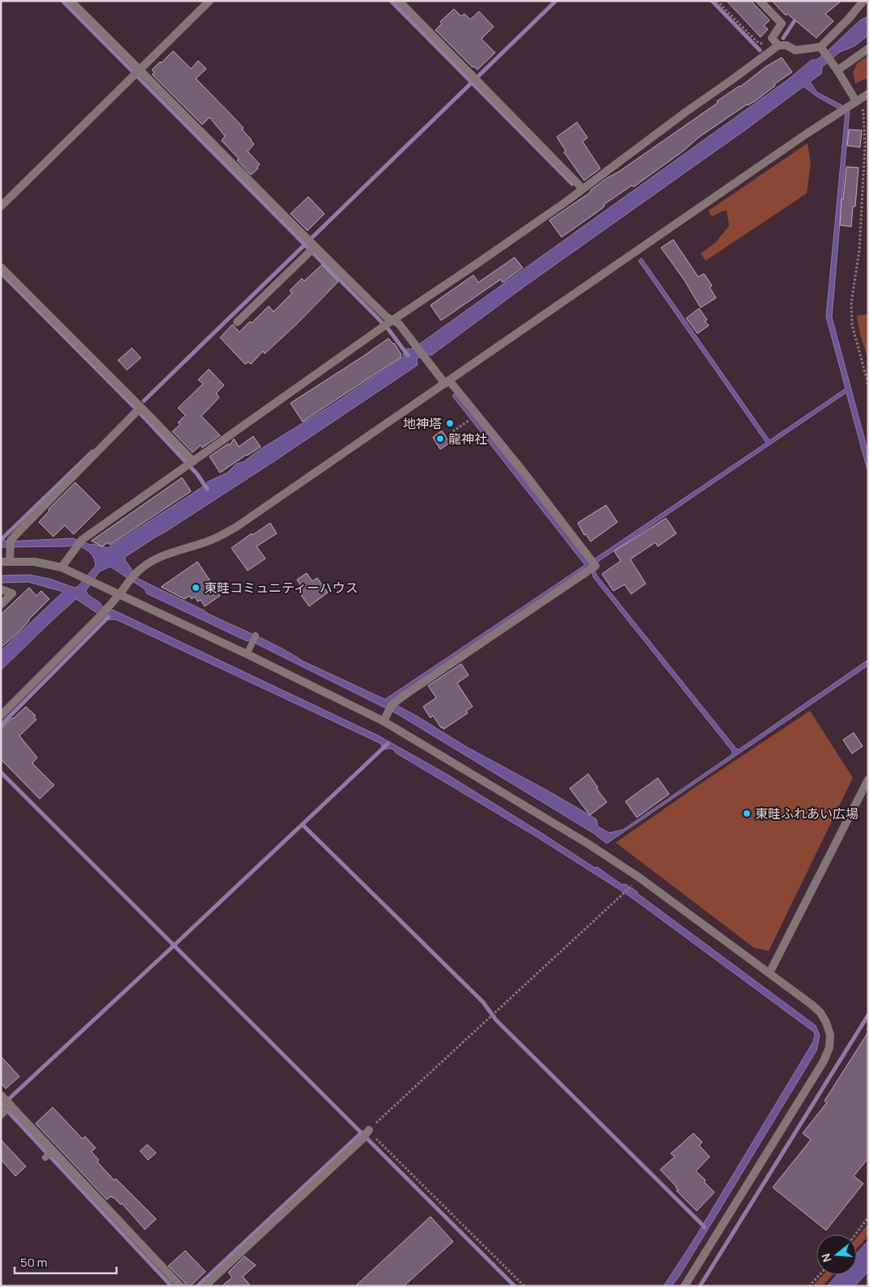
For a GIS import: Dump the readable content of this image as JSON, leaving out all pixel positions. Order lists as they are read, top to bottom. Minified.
{"places":["地神塔","龍神社","東畦コミュニティーハウス","東畦ふれあい広場"],"scale_bar":"50 m","north":"left"}
